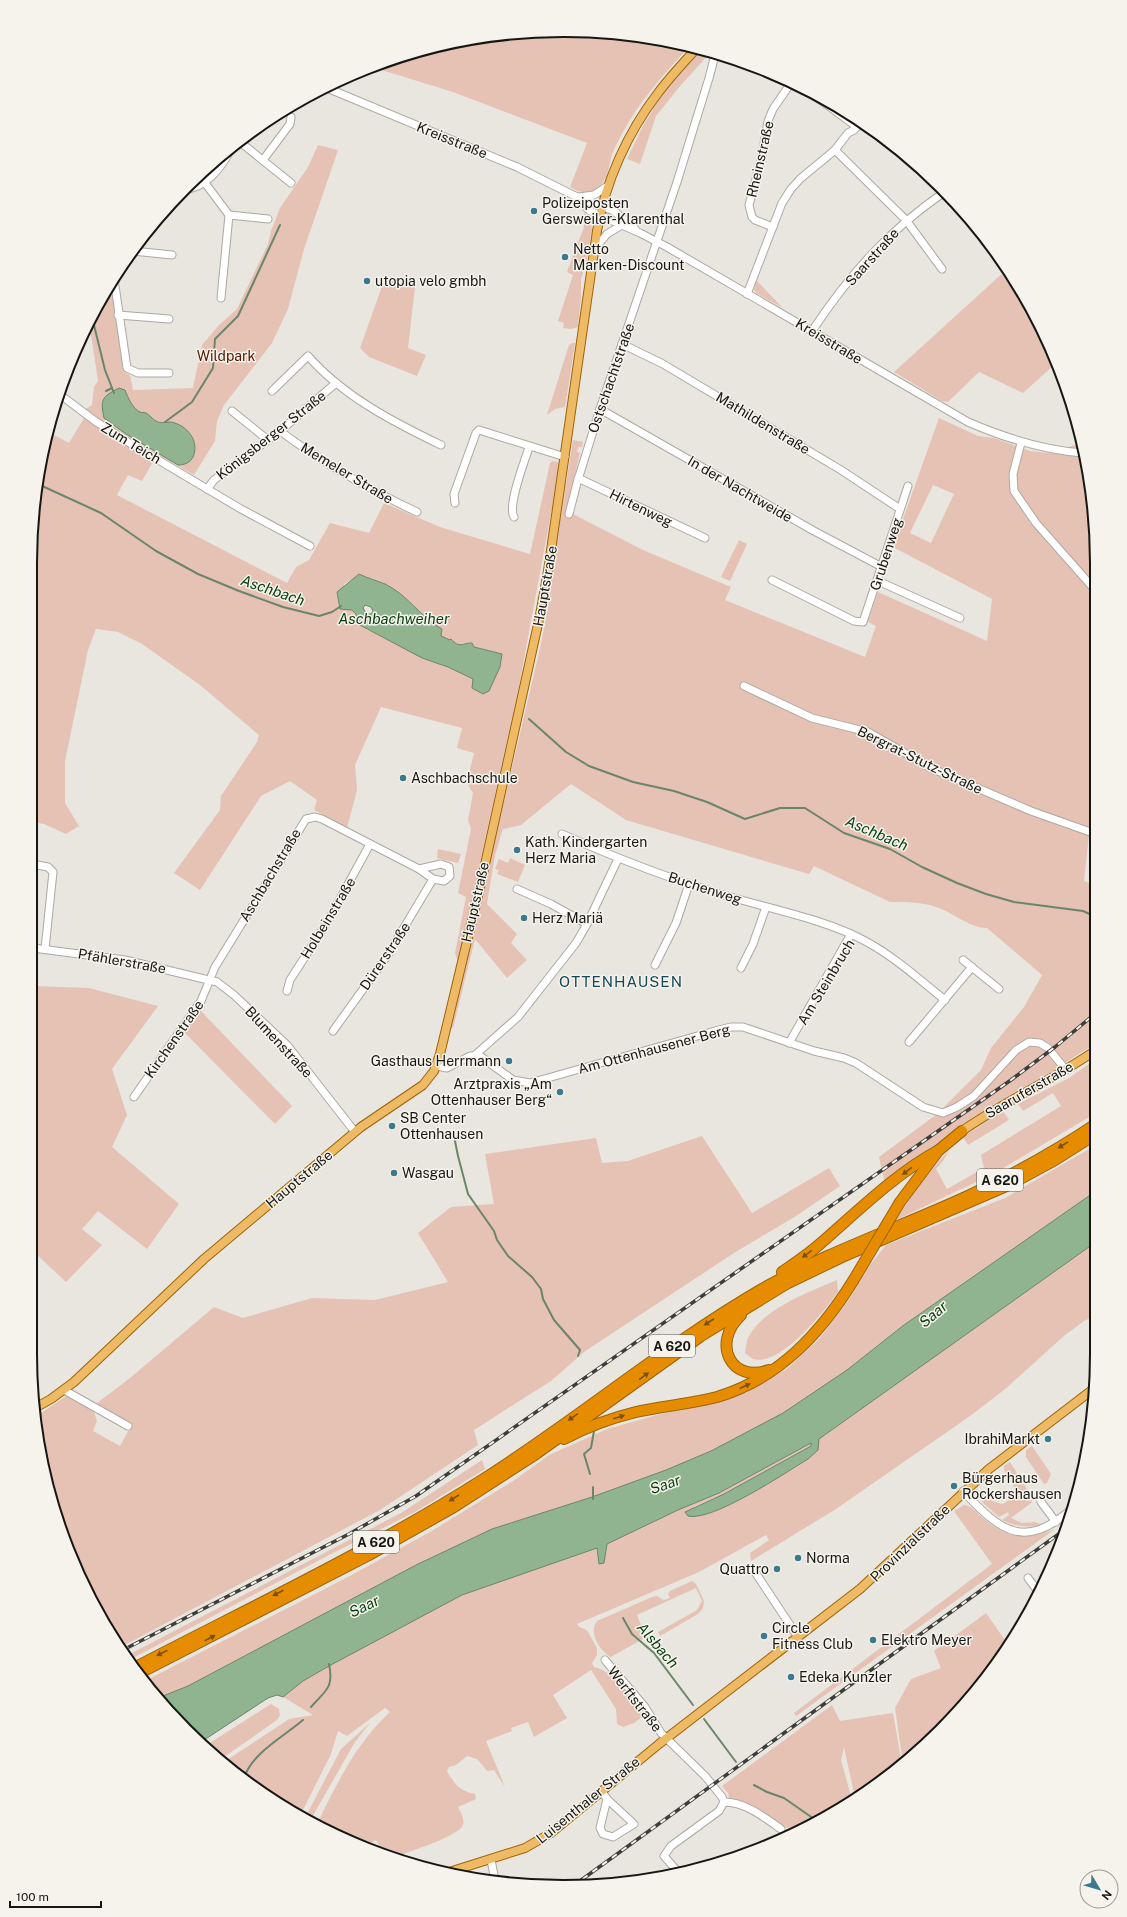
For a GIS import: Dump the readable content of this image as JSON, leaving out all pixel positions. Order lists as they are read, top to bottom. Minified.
{"streets":{"highway":["A 620"],"main road":["Hauptstraße","Saaruferstraße","Provinzialstraße","Luisenthaler Straße"],"street":["Kreisstraße","Rheinstraße","Saarstraße","Ostschachtstraße","Mathildenstraße","Königsberger Straße","Zum Teich","Memeler Straße","In der Nachtweide","Hirtenweg","Grubenweg","Bergrat-Stutz-Straße","Aschbachstraße","Buchenweg","Holbeinstraße","Dürerstraße","Pfählerstraße","Am Steinbruch","Kirchenstraße","Blumenstraße","Am Ottenhausener Berg","Werftstraße"]},"crossings":[["Kreisstraße","Saarstraße"],["Kreisstraße","Ostschachtstraße"],["Kreisstraße","Hauptstraße"],["Ostschachtstraße","Mathildenstraße"],["Ostschachtstraße","In der Nachtweide"],["Ostschachtstraße","Hirtenweg"],["Mathildenstraße","Grubenweg"],["Königsberger Straße","Zum Teich"],["Königsberger Straße","Memeler Straße"],["In der Nachtweide","Grubenweg"],["Hauptstraße","Blumenstraße"],["Aschbachstraße","Holbeinstraße"],["Aschbachstraße","Dürerstraße"],["Aschbachstraße","Pfählerstraße"],["Aschbachstraße","Kirchenstraße"],["Aschbachstraße","Blumenstraße"],["Buchenweg","Am Steinbruch"],["Pfählerstraße","Kirchenstraße"],["Pfählerstraße","Blumenstraße"],["Am Steinbruch","Am Ottenhausener Berg"],["Kirchenstraße","Blumenstraße"],["Am Ottenhausener Berg","Saaruferstraße"],["Provinzialstraße","Luisenthaler Straße"],["Werftstraße","Luisenthaler Straße"]],"districts":["OTTENHAUSEN"],"water":["Aschbach","Aschbachweiher","Saar","Alsbach"],"parks":["Wildpark"],"places":["Polizeiposten Gersweiler-Klarenthal","Netto Marken-Discount","utopia velo gmbh","Aschbachschule","Kath. Kindergarten Herz Maria","Herz Mariä","Gasthaus Herrmann","Arztpraxis „Am Ottenhauser Berg“","SB Center Ottenhausen","Wasgau","IbrahiMarkt","Bürgerhaus Rockershausen","Norma","Quattro","Circle Fitness Club","Elektro Meyer","Edeka Kunzler"],"scale_bar":"100 m","north":"bottom right"}
